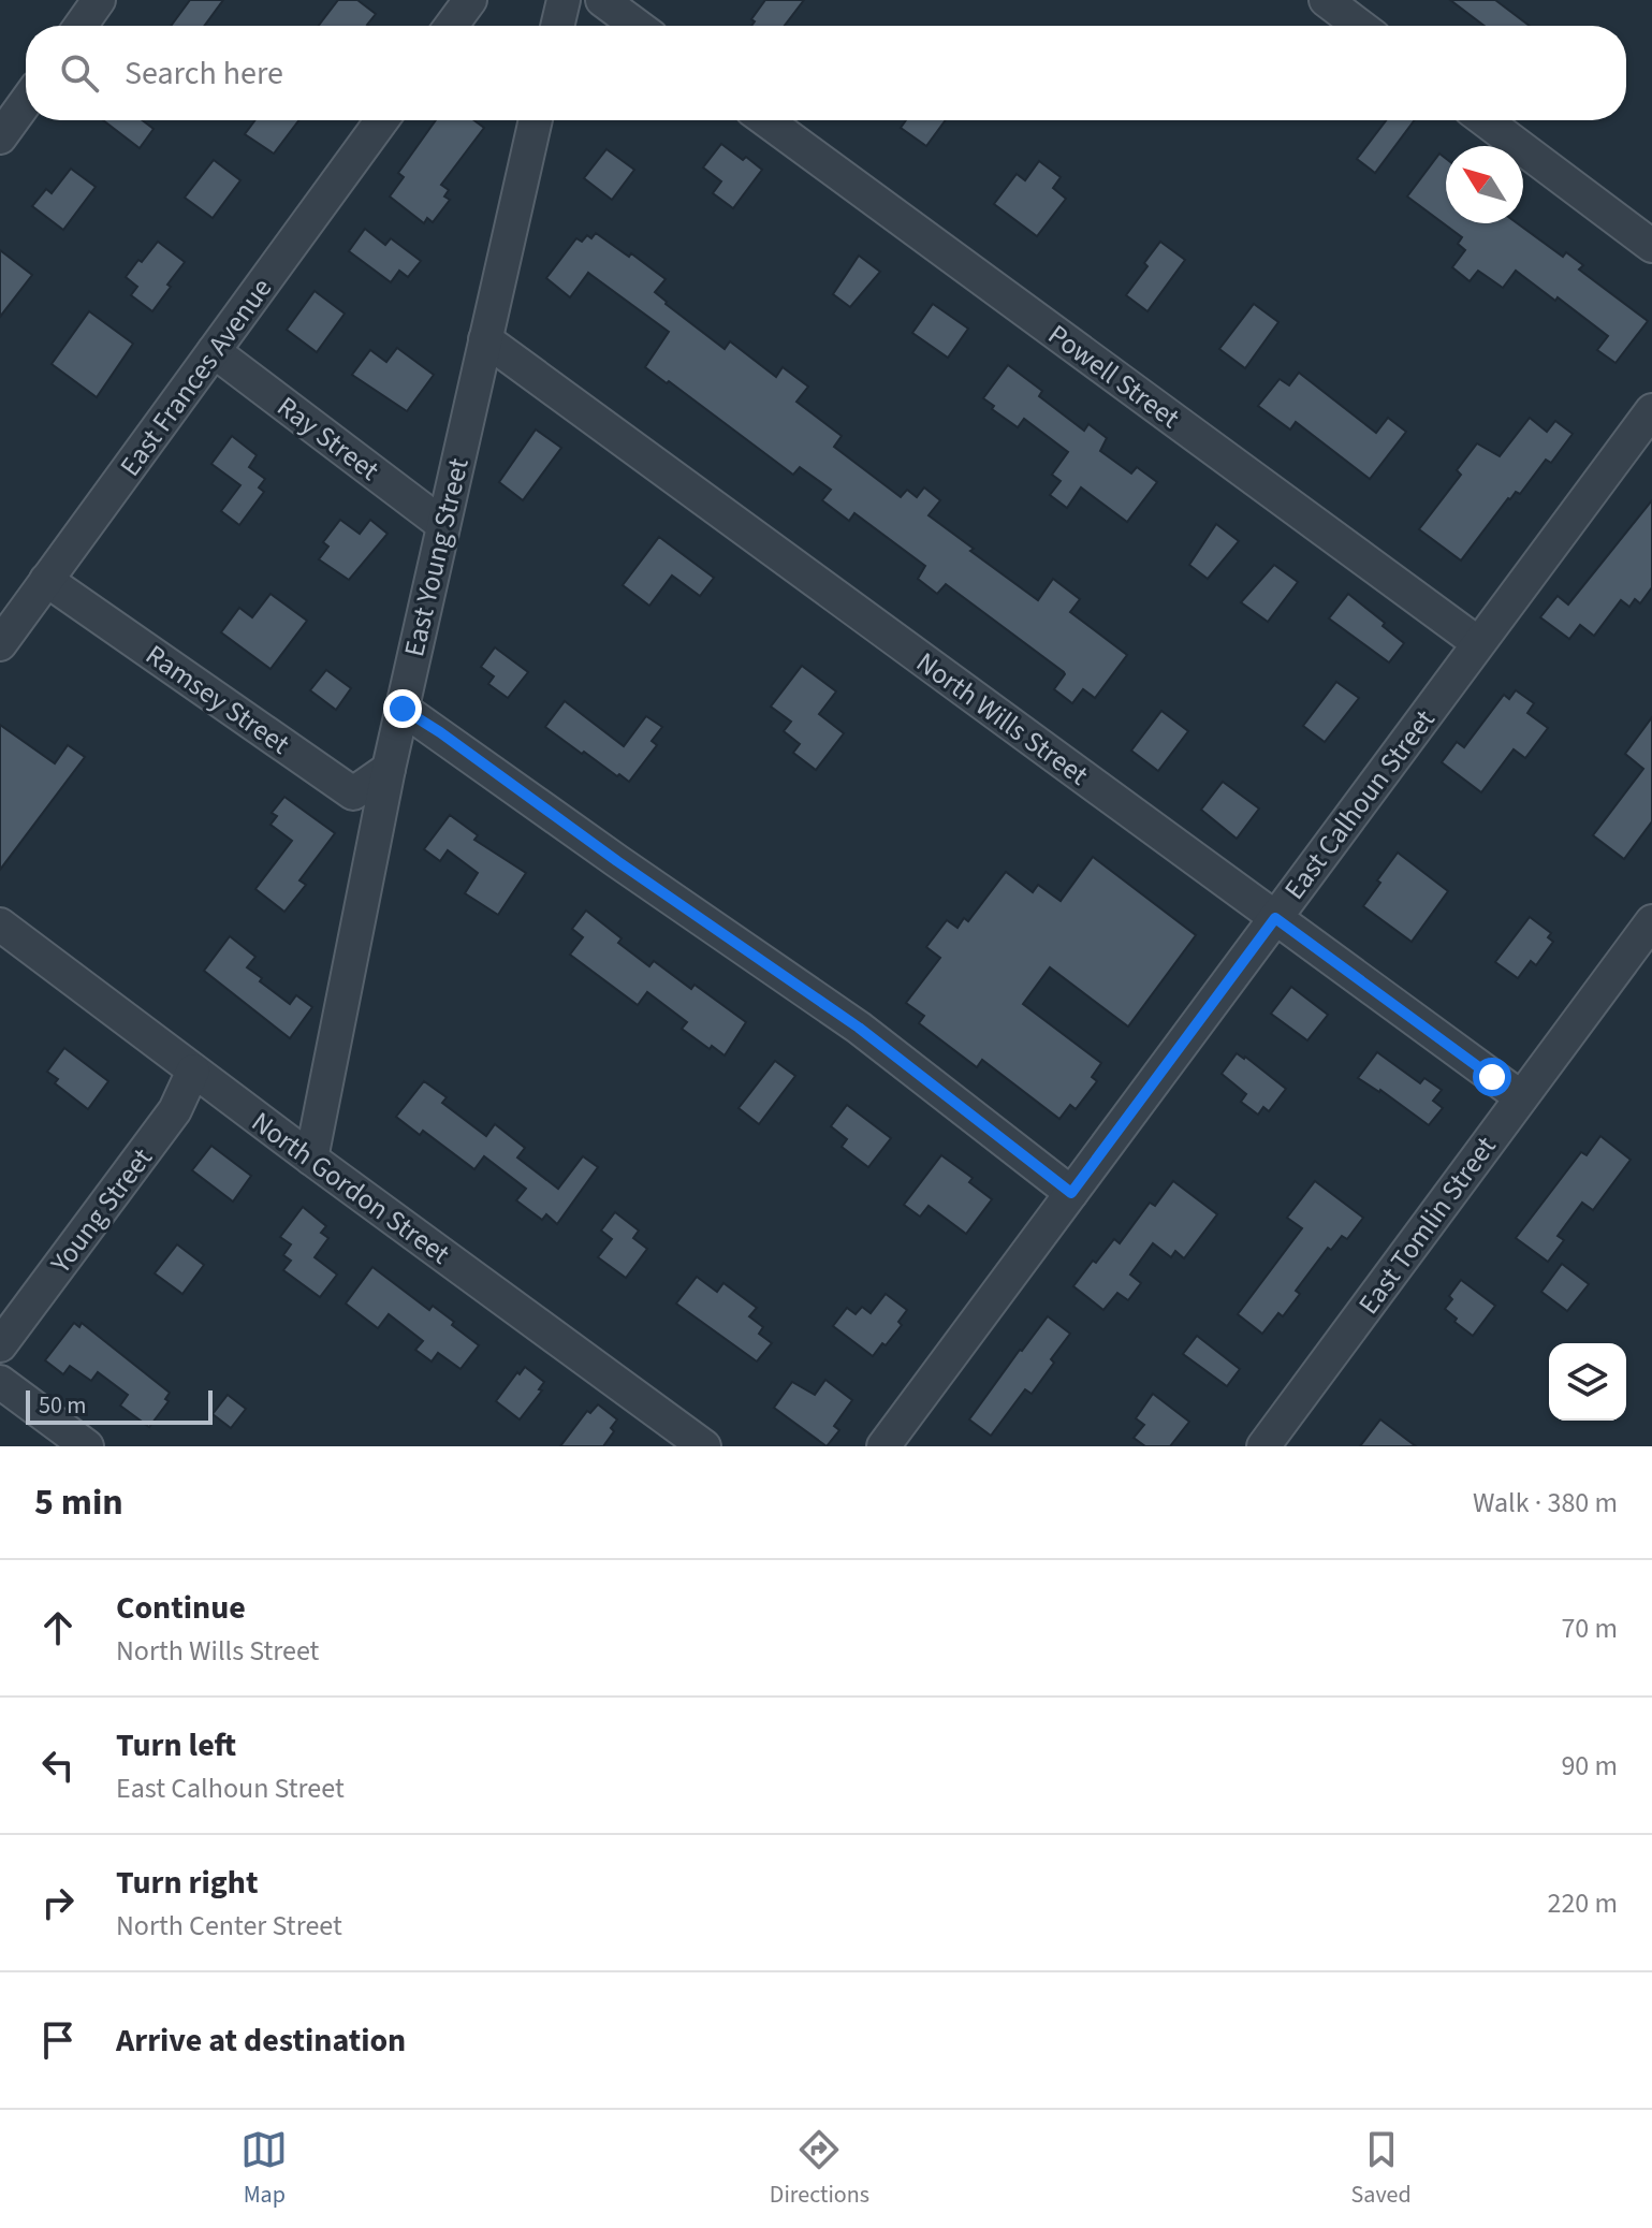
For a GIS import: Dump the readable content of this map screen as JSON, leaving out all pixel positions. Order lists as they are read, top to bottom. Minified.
{"streets":{"street":["Powell Street","East Frances Avenue","Ray Street","East Young Street","Ramsey Street","North Wills Street","East Calhoun Street","North Gordon Street","Young Street","East Tomlin Street"]},"crossings":[["Powell Street","East Calhoun Street"],["East Frances Avenue","Ray Street"],["East Frances Avenue","Ramsey Street"],["Ray Street","East Young Street"],["East Young Street","Ramsey Street"],["East Young Street","North Wills Street"],["East Young Street","North Gordon Street"],["North Wills Street","East Calhoun Street"],["North Wills Street","East Tomlin Street"],["North Gordon Street","Young Street"]],"scale_bar":"50 m","north":"top left","page":{"search":"Search here","scale":"50 m","heading":["5 min","Walk · 380 m"],"list":[["Continue","North Wills Street","70 m"],["Turn left","East Calhoun Street","90 m"],["Turn right","North Center Street","220 m"],"Arrive at destination"],"nav":["Map","Directions","Saved"]}}
